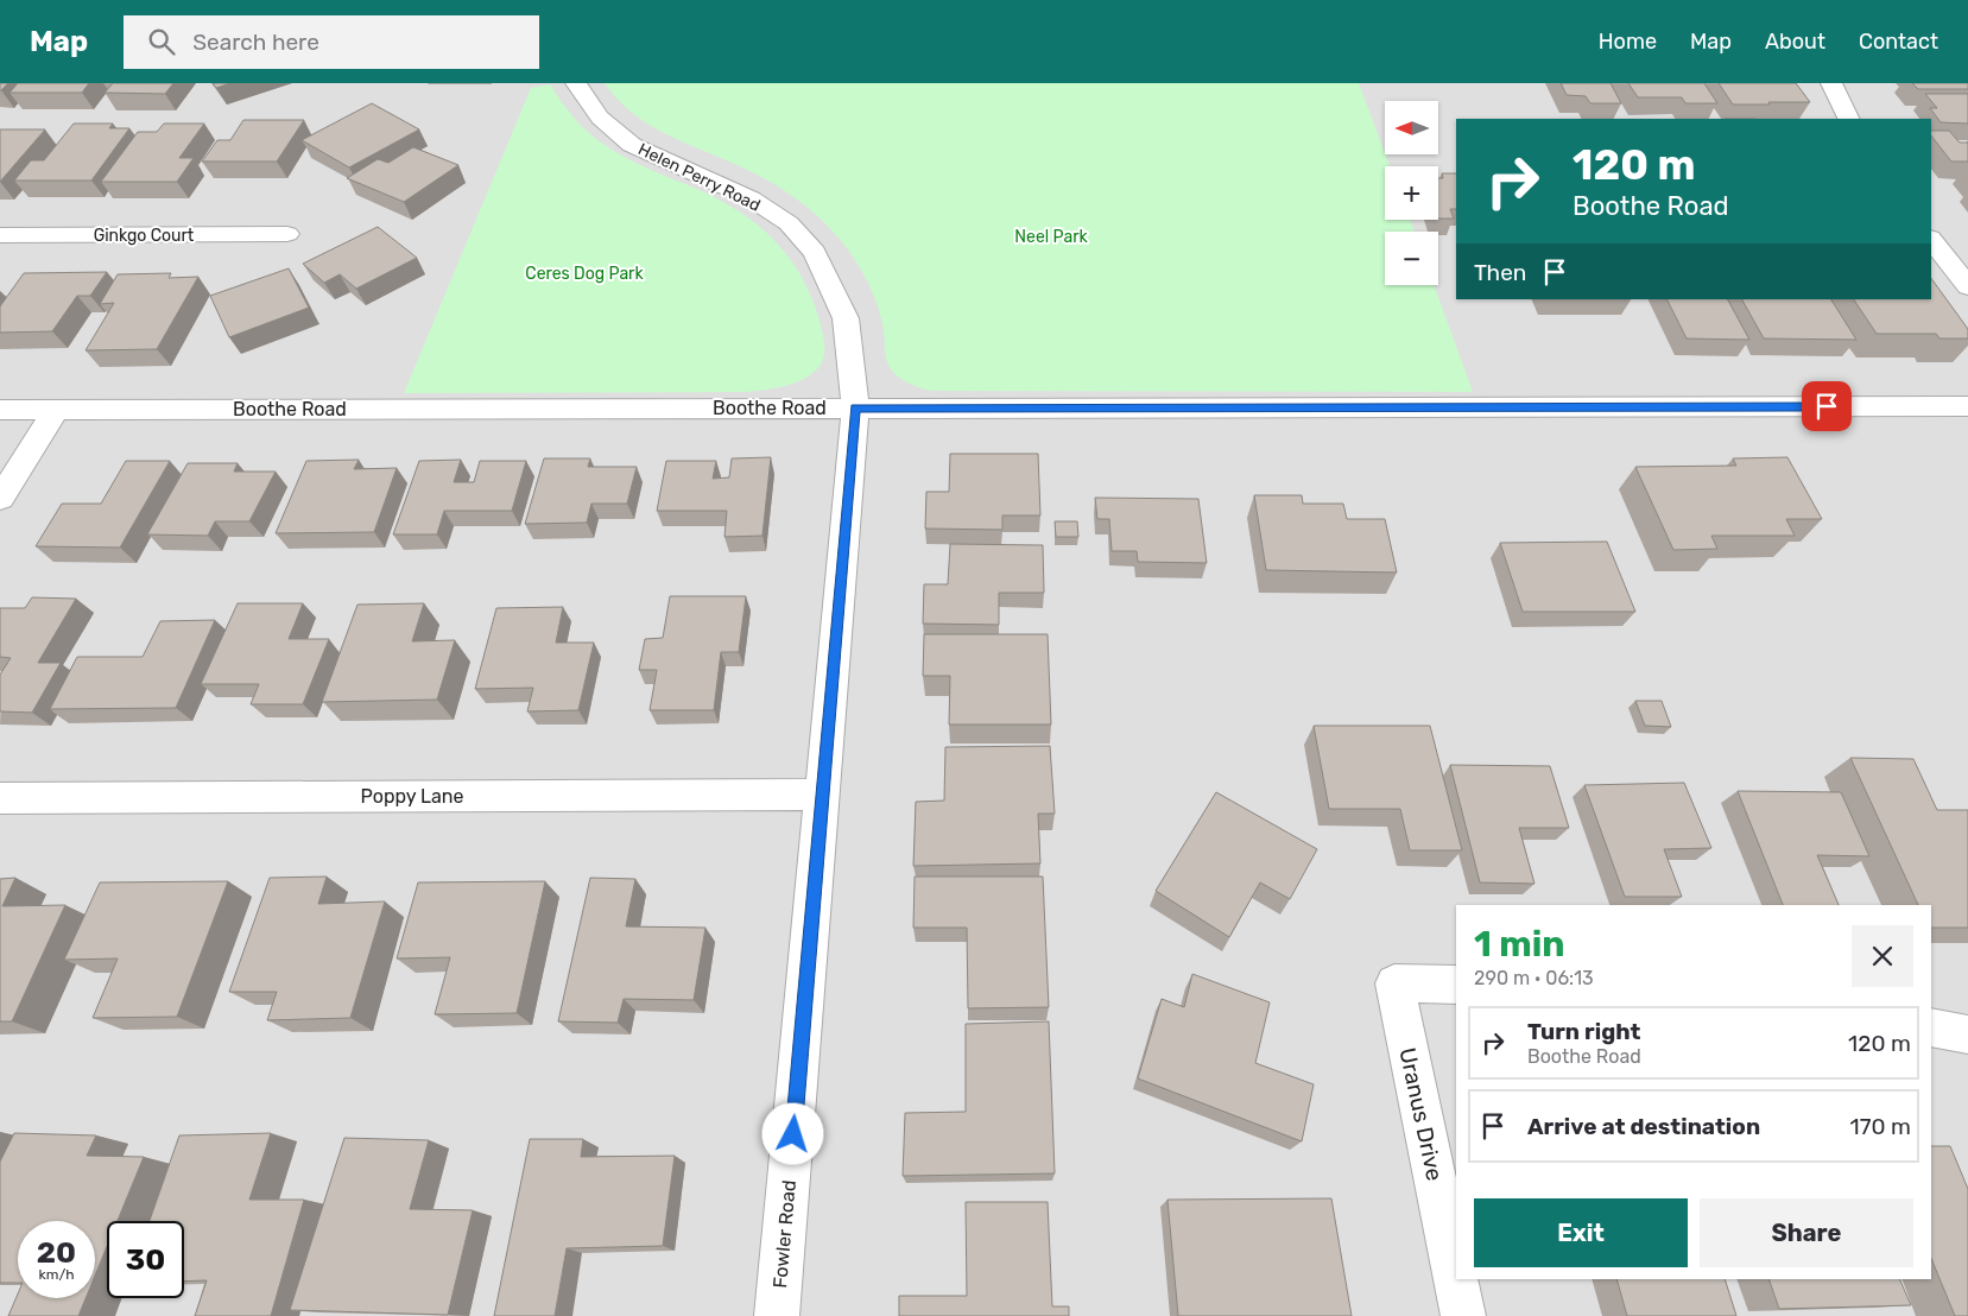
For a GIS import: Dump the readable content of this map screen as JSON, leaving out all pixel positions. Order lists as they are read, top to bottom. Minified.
{"streets":{"street":["Helen Perry Road","Ginkgo Court","Boothe Road","Poppy Lane","Uranus Drive","Fowler Road"]},"crossings":[["Helen Perry Road","Boothe Road"],["Helen Perry Road","Fowler Road"],["Boothe Road","Fowler Road"],["Poppy Lane","Fowler Road"]],"parks":["Neel Park","Ceres Dog Park"],"north":"left","page":{"header":"Map","search":"Search here","nav":["Home","Map","About","Contact"],"map_buttons":["+","−"],"turn":["120 m","Boothe Road"],"then":"Then","heading":["1 min","290 m · 06:13"],"list":[{"name":"Turn right","note":"Boothe Road","value":"120 m"},{"name":"Arrive at destination","value":"170 m"}],"buttons":["Exit","Share"],"speed":"20 km/h","limit":"30"}}
